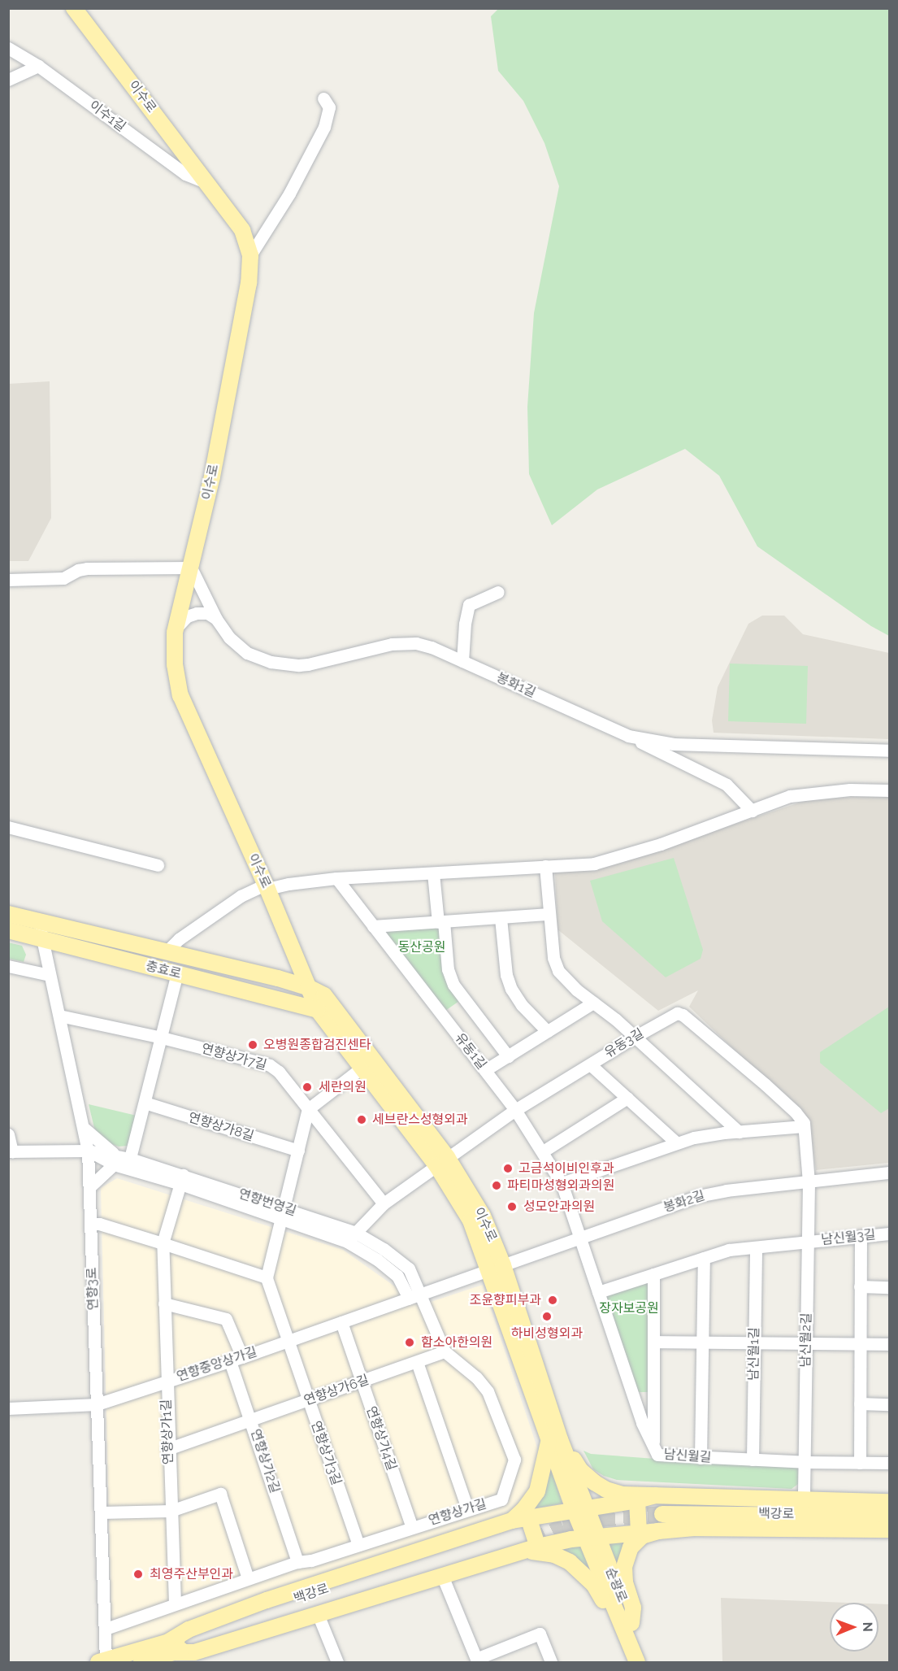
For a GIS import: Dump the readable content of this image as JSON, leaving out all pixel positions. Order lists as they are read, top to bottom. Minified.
{"streets":{"main road":["이수로","충효로","백강로","순광로"],"street":["이수1길","봉화1길","유동3길","유동1길","연향상가7길","연향상가8길","봉화2길","연향번영길","남신월3길","연향3로","남신월2길","남신월1길","연향중앙상가길","연향상가6길","연향상가1길","연향상가4길","연향상가3길","남신월길","연향상가2길","연향상가길"]},"crossings":[["이수로","이수1길"],["이수로","봉화1길"],["이수로","충효로"],["이수로","유동3길"],["이수로","봉화2길"],["이수로","순광로"],["충효로","유동1길"],["충효로","연향3로"],["유동3길","유동1길"],["유동3길","연향상가7길"],["유동1길","봉화2길"],["유동1길","남신월길"],["연향상가7길","연향3로"],["봉화2길","연향번영길"],["봉화2길","남신월2길"],["봉화2길","연향중앙상가길"],["봉화2길","남신월길"],["연향번영길","연향3로"],["연향번영길","연향중앙상가길"],["연향번영길","연향상가1길"],["남신월3길","남신월2길"],["연향3로","연향중앙상가길"],["연향3로","연향상가길"],["연향3로","백강로"],["남신월2길","남신월길"],["남신월1길","남신월길"],["연향중앙상가길","연향상가1길"],["연향중앙상가길","연향상가4길"],["연향중앙상가길","연향상가3길"],["연향중앙상가길","연향상가2길"],["연향상가6길","연향상가1길"],["연향상가6길","연향상가4길"],["연향상가6길","연향상가3길"],["연향상가6길","연향상가2길"],["연향상가6길","연향상가길"],["연향상가1길","연향상가길"],["연향상가4길","연향상가길"],["연향상가3길","연향상가길"],["연향상가2길","연향상가길"]],"parks":["동산공원","장자보공원"],"places":["오병원종합검진센타","세란의원","세브란스성형외과","고금석이비인후과","파티마성형외과의원","성모안과의원","조윤향피부과","하비성형외과","함소아한의원","최영주산부인과"],"north":"right"}
